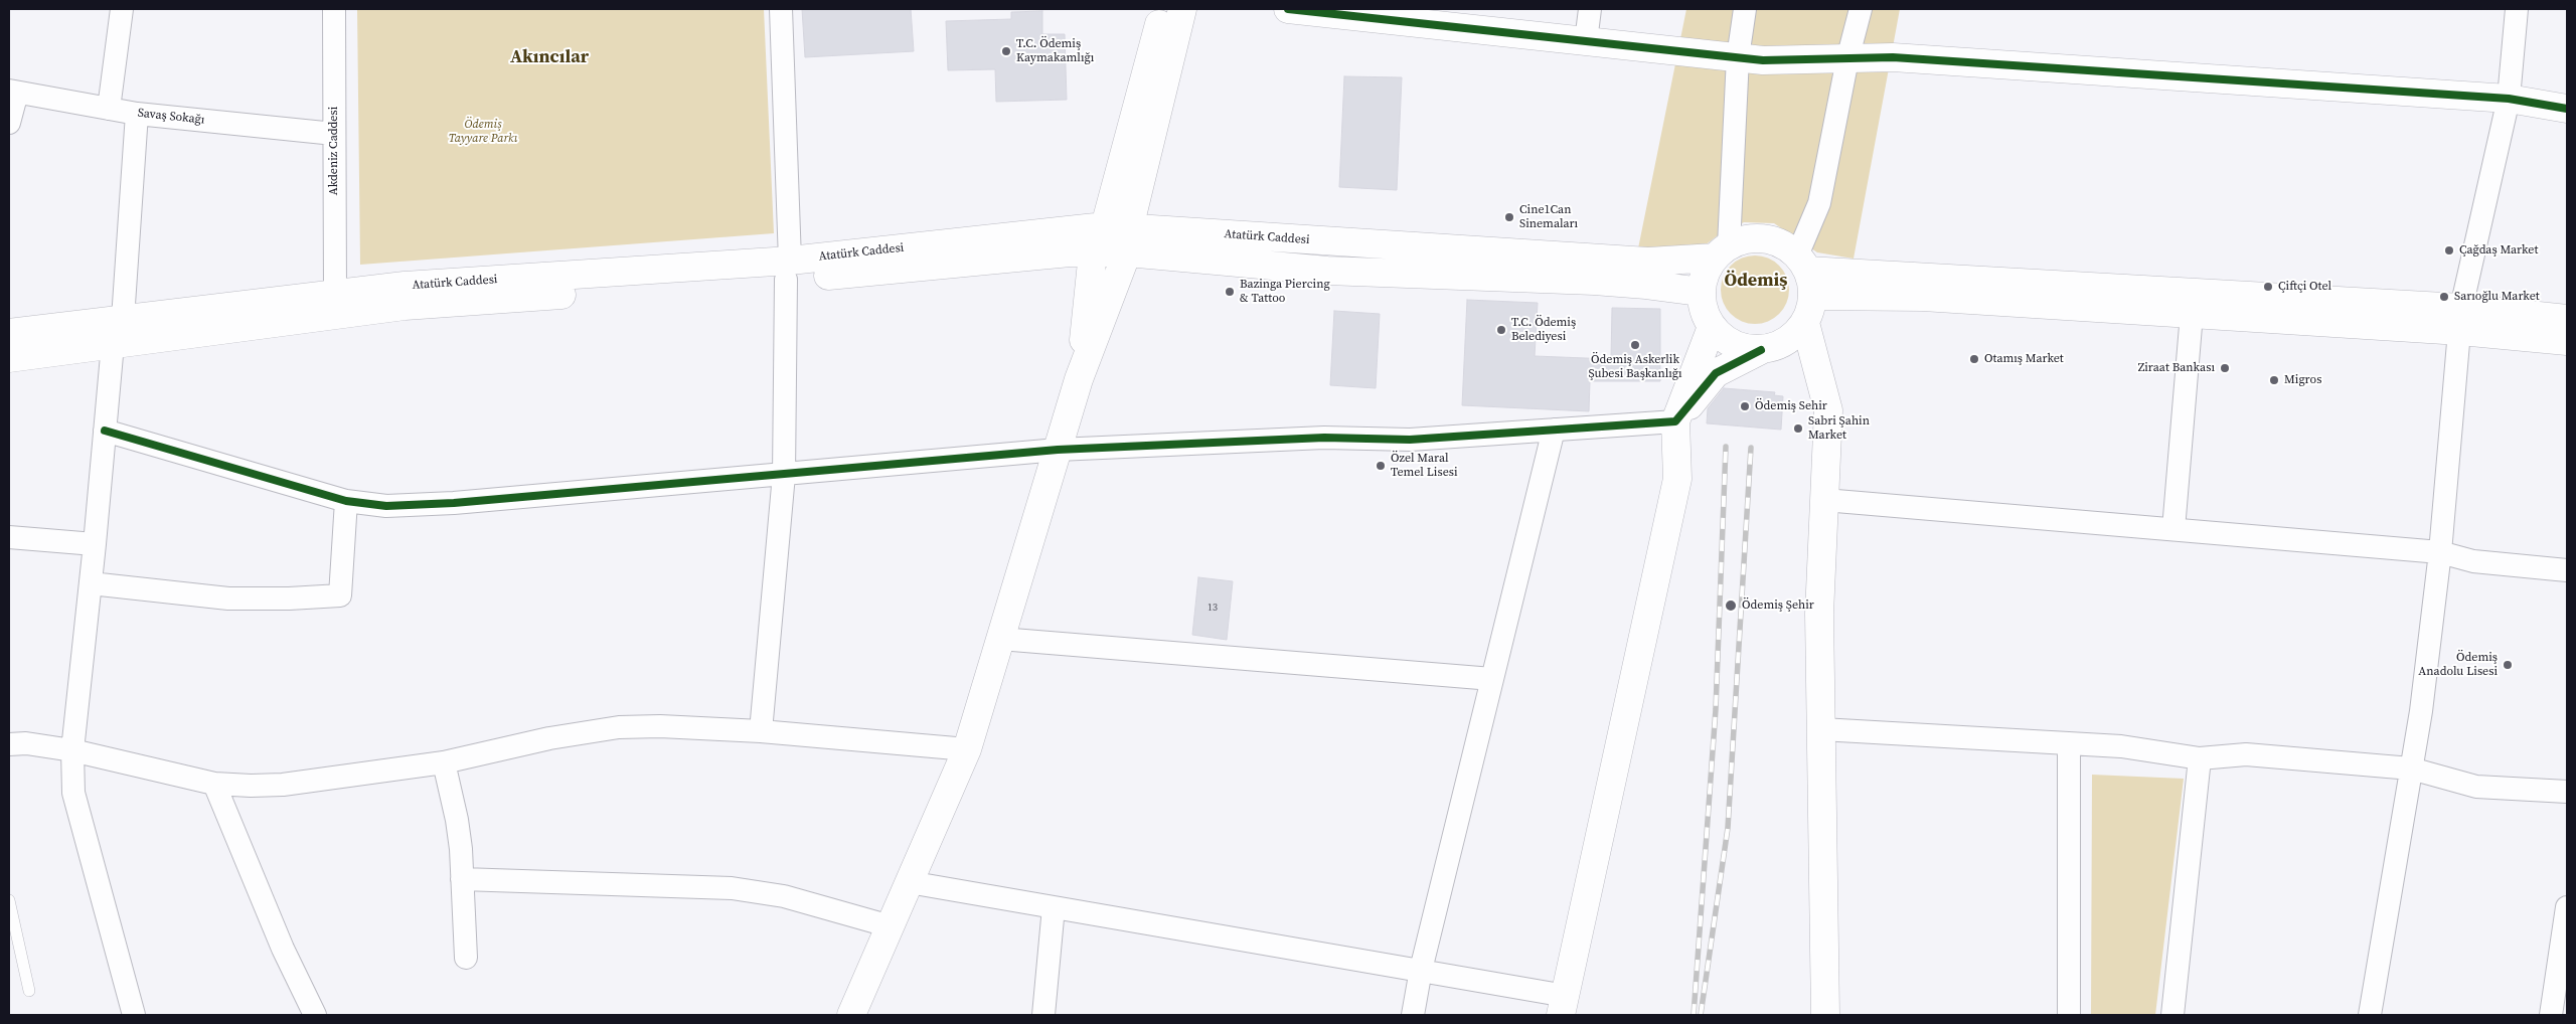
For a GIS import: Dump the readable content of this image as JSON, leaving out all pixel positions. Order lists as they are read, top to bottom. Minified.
{"streets":{"main road":["Atatürk Caddesi"],"street":["Savaş Sokağı","Akdeniz Caddesi"]},"crossings":[["Savaş Sokağı","Akdeniz Caddesi"],["Akdeniz Caddesi","Atatürk Caddesi"]],"districts":["Akıncılar","Ödemiş"],"parks":["Ödemiş Tayyare Parkı"],"places":["T.C. Ödemiş Kaymakamlığı","Cine1Can Sinemaları","Çağdaş Market","Çiftçi Otel","Bazinga Piercing & Tattoo","Sarıoğlu Market","T.C. Ödemiş Belediyesi","Ödemiş Askerlik Şubesi Başkanlığı","Otamış Market","Ziraat Bankası","Migros","Ödemiş Sehir","Sabri Şahin Market","Özel Maral Temel Lisesi","Ödemiş Şehir","Ödemiş Anadolu Lisesi"],"house_numbers":["13"]}
